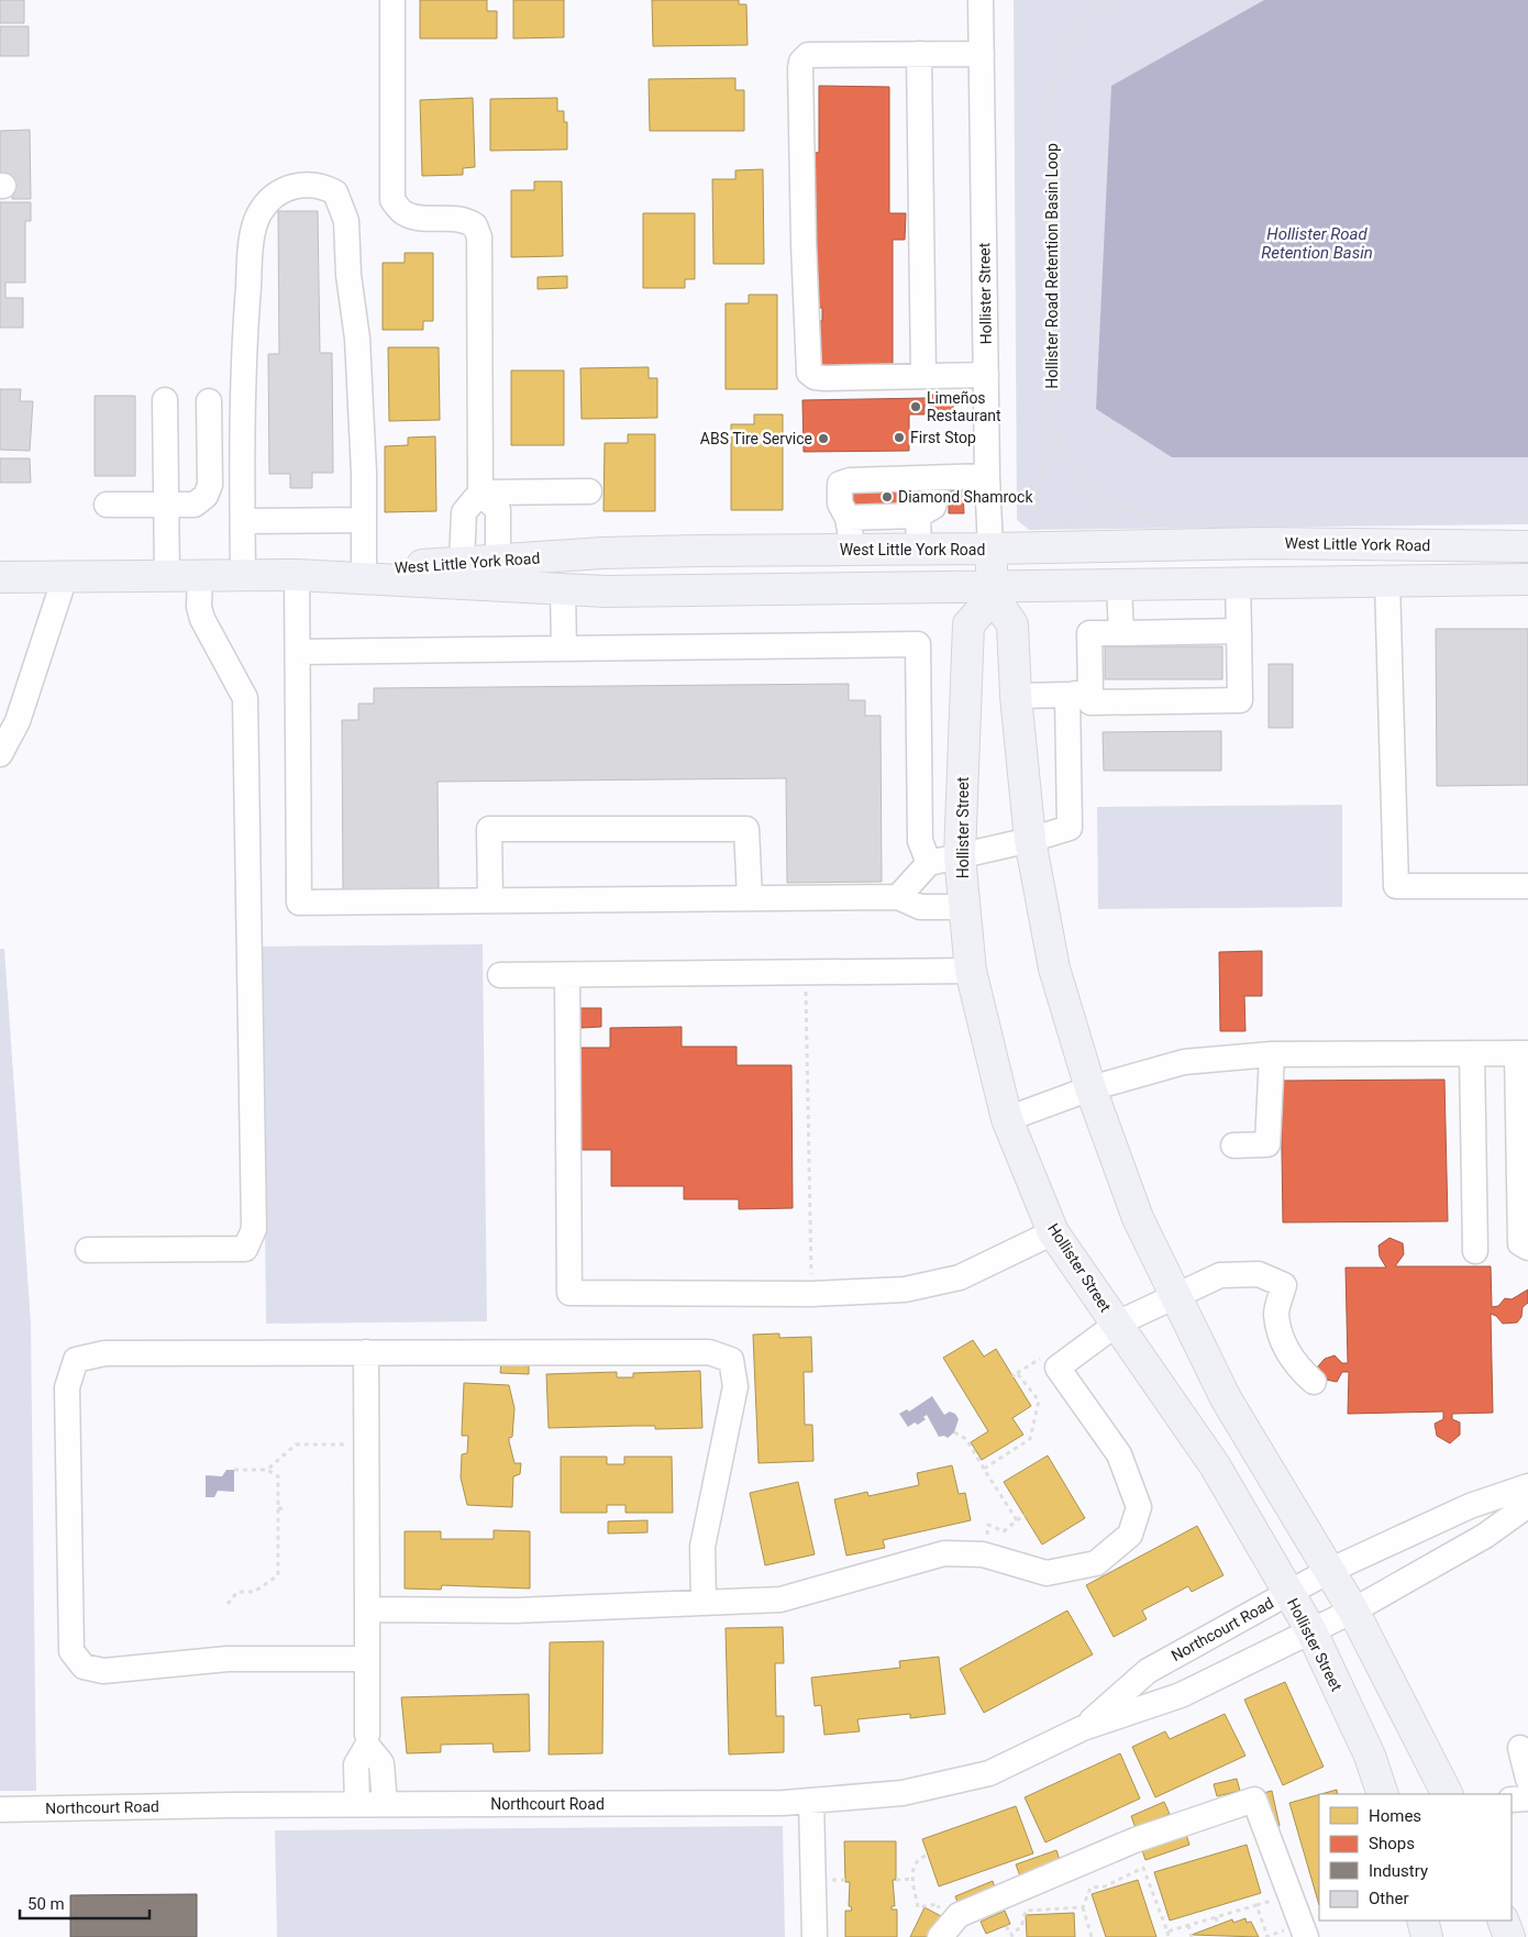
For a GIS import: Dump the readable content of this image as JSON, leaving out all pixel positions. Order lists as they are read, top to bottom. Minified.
{"streets":{"main road":["Hollister Street","West Little York Road"],"street":["Northcourt Road"],"path":["Hollister Road Retention Basin Loop"]},"crossings":[["Hollister Street","West Little York Road"],["Hollister Street","Northcourt Road"]],"water":["Hollister Road Retention Basin"],"places":["Limeños Restaurant","First Stop","ABS Tire Service","Diamond Shamrock"],"legend":["Homes","Shops","Industry","Other"],"scale_bar":"50 m"}
